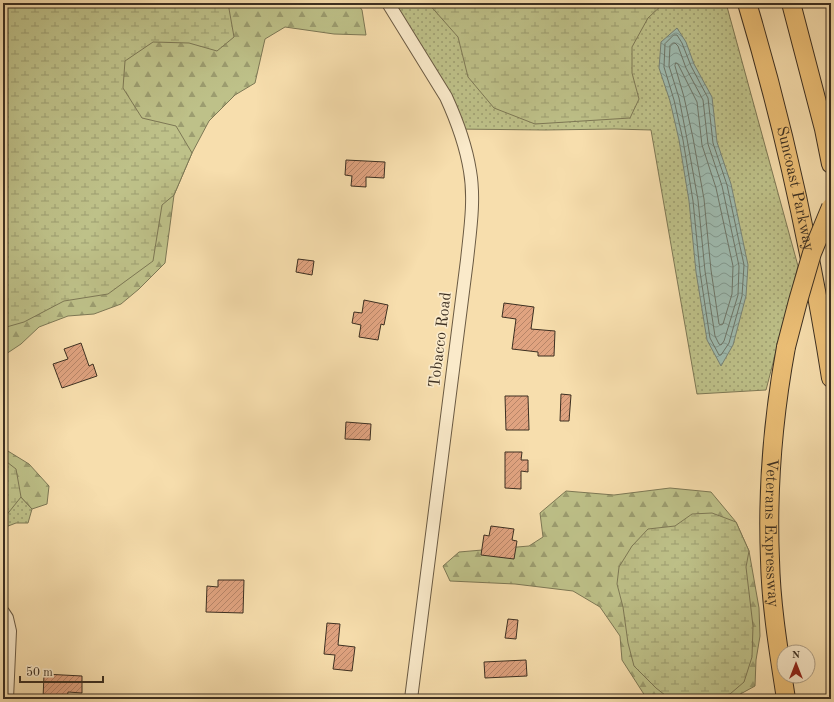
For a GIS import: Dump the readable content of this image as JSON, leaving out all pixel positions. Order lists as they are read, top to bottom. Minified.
{"streets":{"highway":["Suncoast Parkway","Veterans Expressway"],"street":["Tobacco Road"]},"scale_bar":"50 m","north":"top"}
